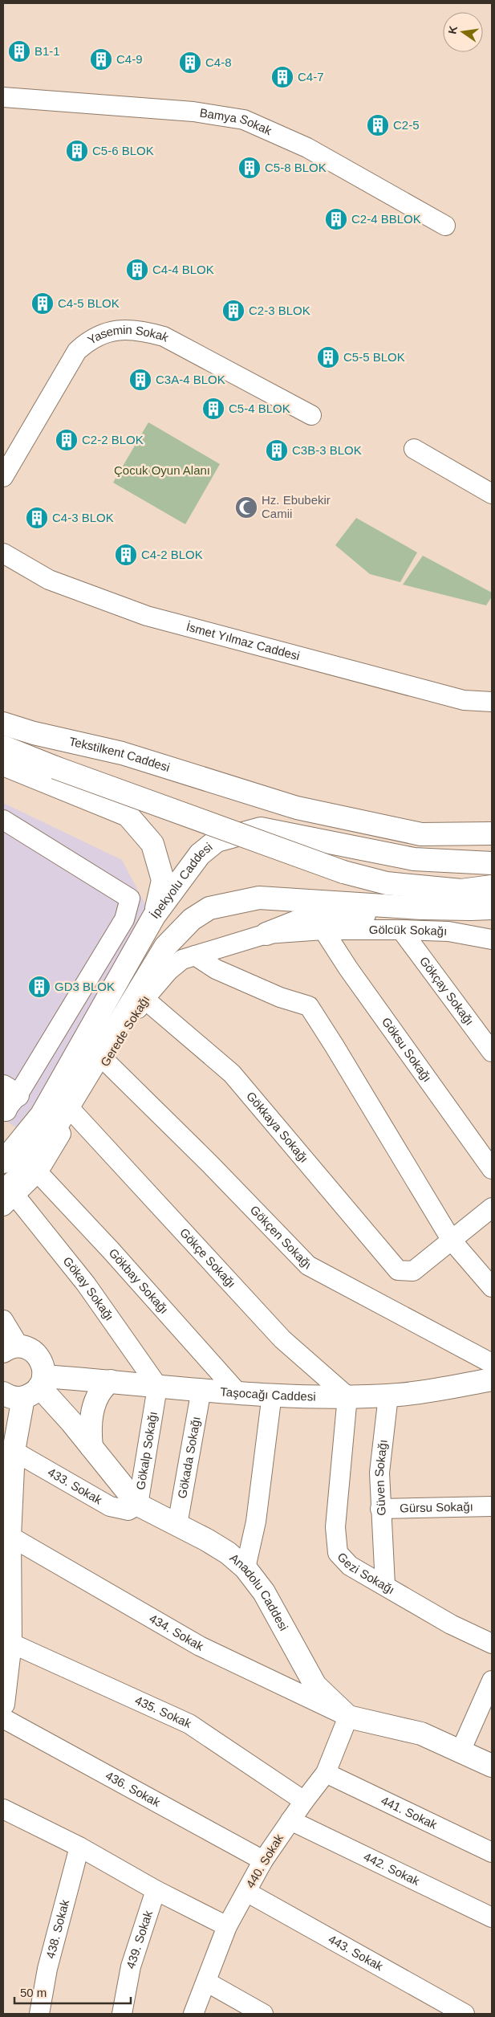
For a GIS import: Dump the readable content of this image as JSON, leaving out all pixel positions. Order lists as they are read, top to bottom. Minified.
{"streets":{"main road":["Tekstilkent Caddesi","İpekyolu Caddesi","Taşocağı Caddesi","Anadolu Caddesi"],"street":["Bamya Sokak","Yasemin Sokak","İsmet Yılmaz Caddesi","Gölcük Sokağı","Gökçay Sokağı","Gerede Sokağı","Göksu Sokağı","Gökkaya Sokağı","Gökçen Sokağı","Gökçe Sokağı","Gökbay Sokağı","Gökay Sokağı","Gökalp Sokağı","Gökada Sokağı","Güven Sokağı","433. Sokak","Gürsu Sokağı","Gezi Sokağı","434. Sokak","435. Sokak","436. Sokak","441. Sokak","440. Sokak","442. Sokak","438. Sokak","439. Sokak","443. Sokak"]},"crossings":[["Gölcük Sokağı","Gökçay Sokağı"],["Gölcük Sokağı","Gerede Sokağı"],["Gölcük Sokağı","Göksu Sokağı"],["Gerede Sokağı","Göksu Sokağı"],["Gerede Sokağı","Gökkaya Sokağı"],["Gerede Sokağı","Gökçen Sokağı"],["Gerede Sokağı","Gökçe Sokağı"],["Gerede Sokağı","Gökbay Sokağı"],["Gerede Sokağı","Gökay Sokağı"],["Gökçe Sokağı","Taşocağı Caddesi"],["Gökçe Sokağı","Gezi Sokağı"],["Gökbay Sokağı","Taşocağı Caddesi"],["Gökay Sokağı","Taşocağı Caddesi"],["Gökay Sokağı","Gökalp Sokağı"],["Taşocağı Caddesi","Gökalp Sokağı"],["Taşocağı Caddesi","Gökada Sokağı"],["Taşocağı Caddesi","Güven Sokağı"],["Taşocağı Caddesi","Gezi Sokağı"],["Taşocağı Caddesi","Anadolu Caddesi"],["Gökalp Sokağı","433. Sokak"],["Gökalp Sokağı","Anadolu Caddesi"],["Gökada Sokağı","Anadolu Caddesi"],["Güven Sokağı","Gürsu Sokağı"],["Güven Sokağı","Gezi Sokağı"],["433. Sokak","Anadolu Caddesi"],["Anadolu Caddesi","434. Sokak"],["Anadolu Caddesi","440. Sokak"],["434. Sokak","440. Sokak"],["435. Sokak","440. Sokak"],["436. Sokak","440. Sokak"],["441. Sokak","440. Sokak"],["440. Sokak","442. Sokak"],["440. Sokak","443. Sokak"]],"parks":["Çocuk Oyun Alanı"],"places":{"building":["B1-1","C4-9","C4-8","C4-7","C2-5","C5-6 BLOK","C5-8 BLOK","C2-4 BBLOK","C4-4 BLOK","C4-5 BLOK","C2-3 BLOK","C5-5 BLOK","C3A-4 BLOK","C5-4 BLOK","C2-2 BLOK","C3B-3 BLOK","C4-3 BLOK","C4-2 BLOK","GD3 BLOK"],"mosque":["Hz. Ebubekir Camii"]},"scale_bar":"50 m","north":"left"}
